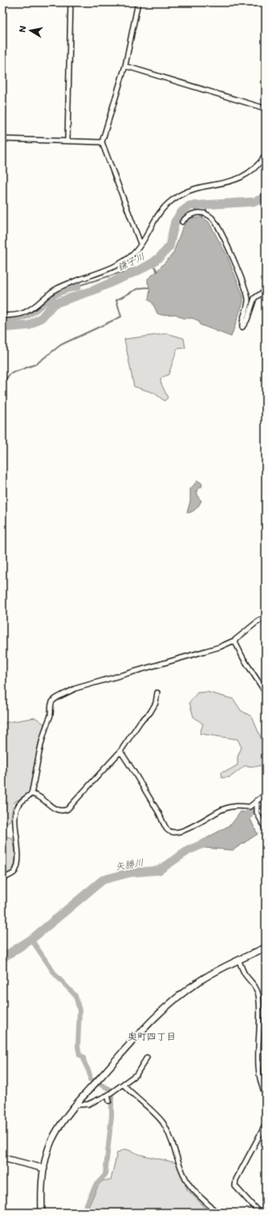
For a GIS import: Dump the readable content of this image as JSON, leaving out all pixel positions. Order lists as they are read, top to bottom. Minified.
{"districts":["奥町四丁目"],"water":["鎌子川","矢勝川"],"north":"left"}
